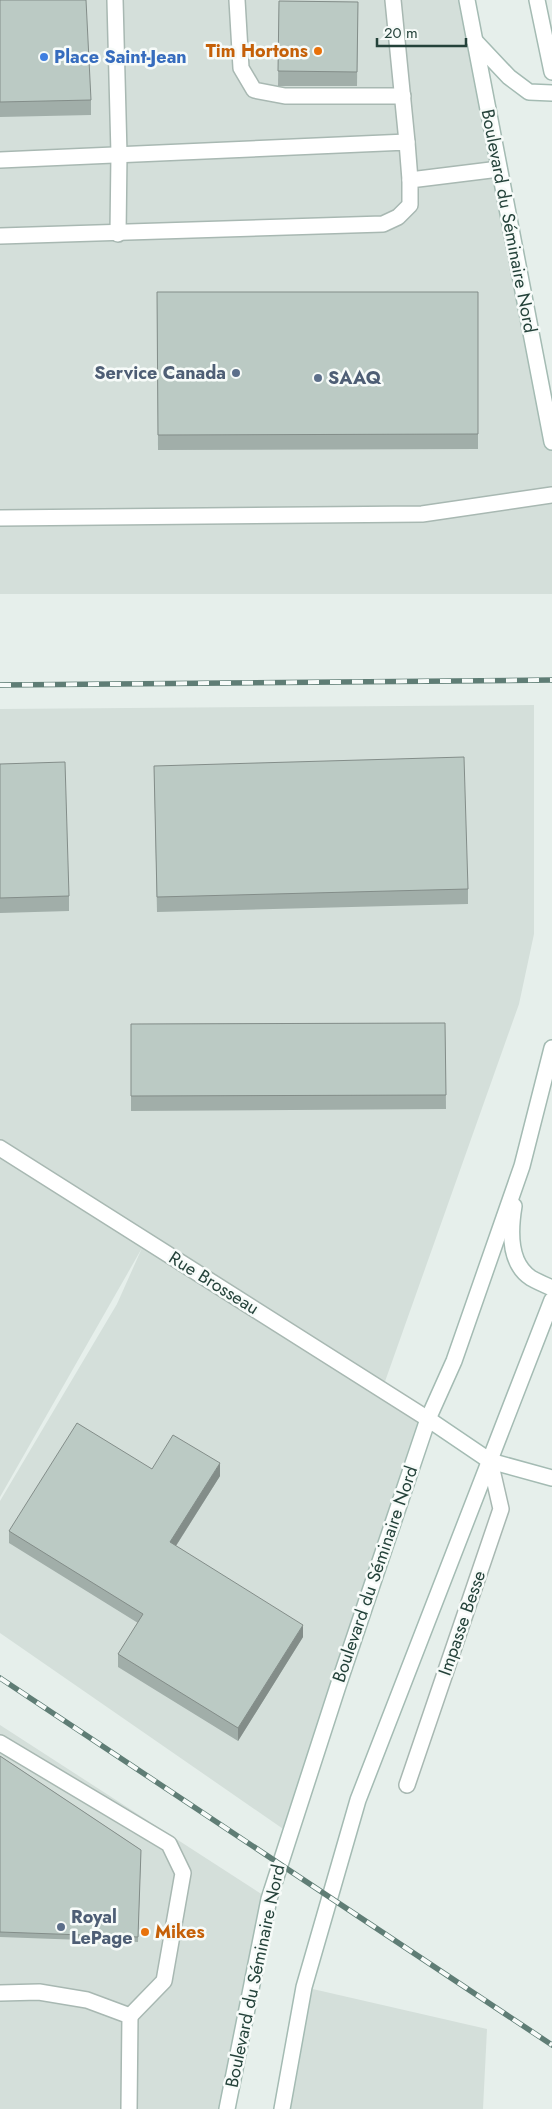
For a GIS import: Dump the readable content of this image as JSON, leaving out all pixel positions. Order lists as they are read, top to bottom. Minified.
{"streets":{"main road":["Boulevard du Séminaire Nord","Rue Brosseau","Impasse Besse"]},"crossings":[["Boulevard du Séminaire Nord","Rue Brosseau"],["Rue Brosseau","Impasse Besse"]],"places":["Tim Hortons","Place Saint-Jean","Service Canada","SAAQ","Royal LePage","Mikes"],"scale_bar":"20 m"}
